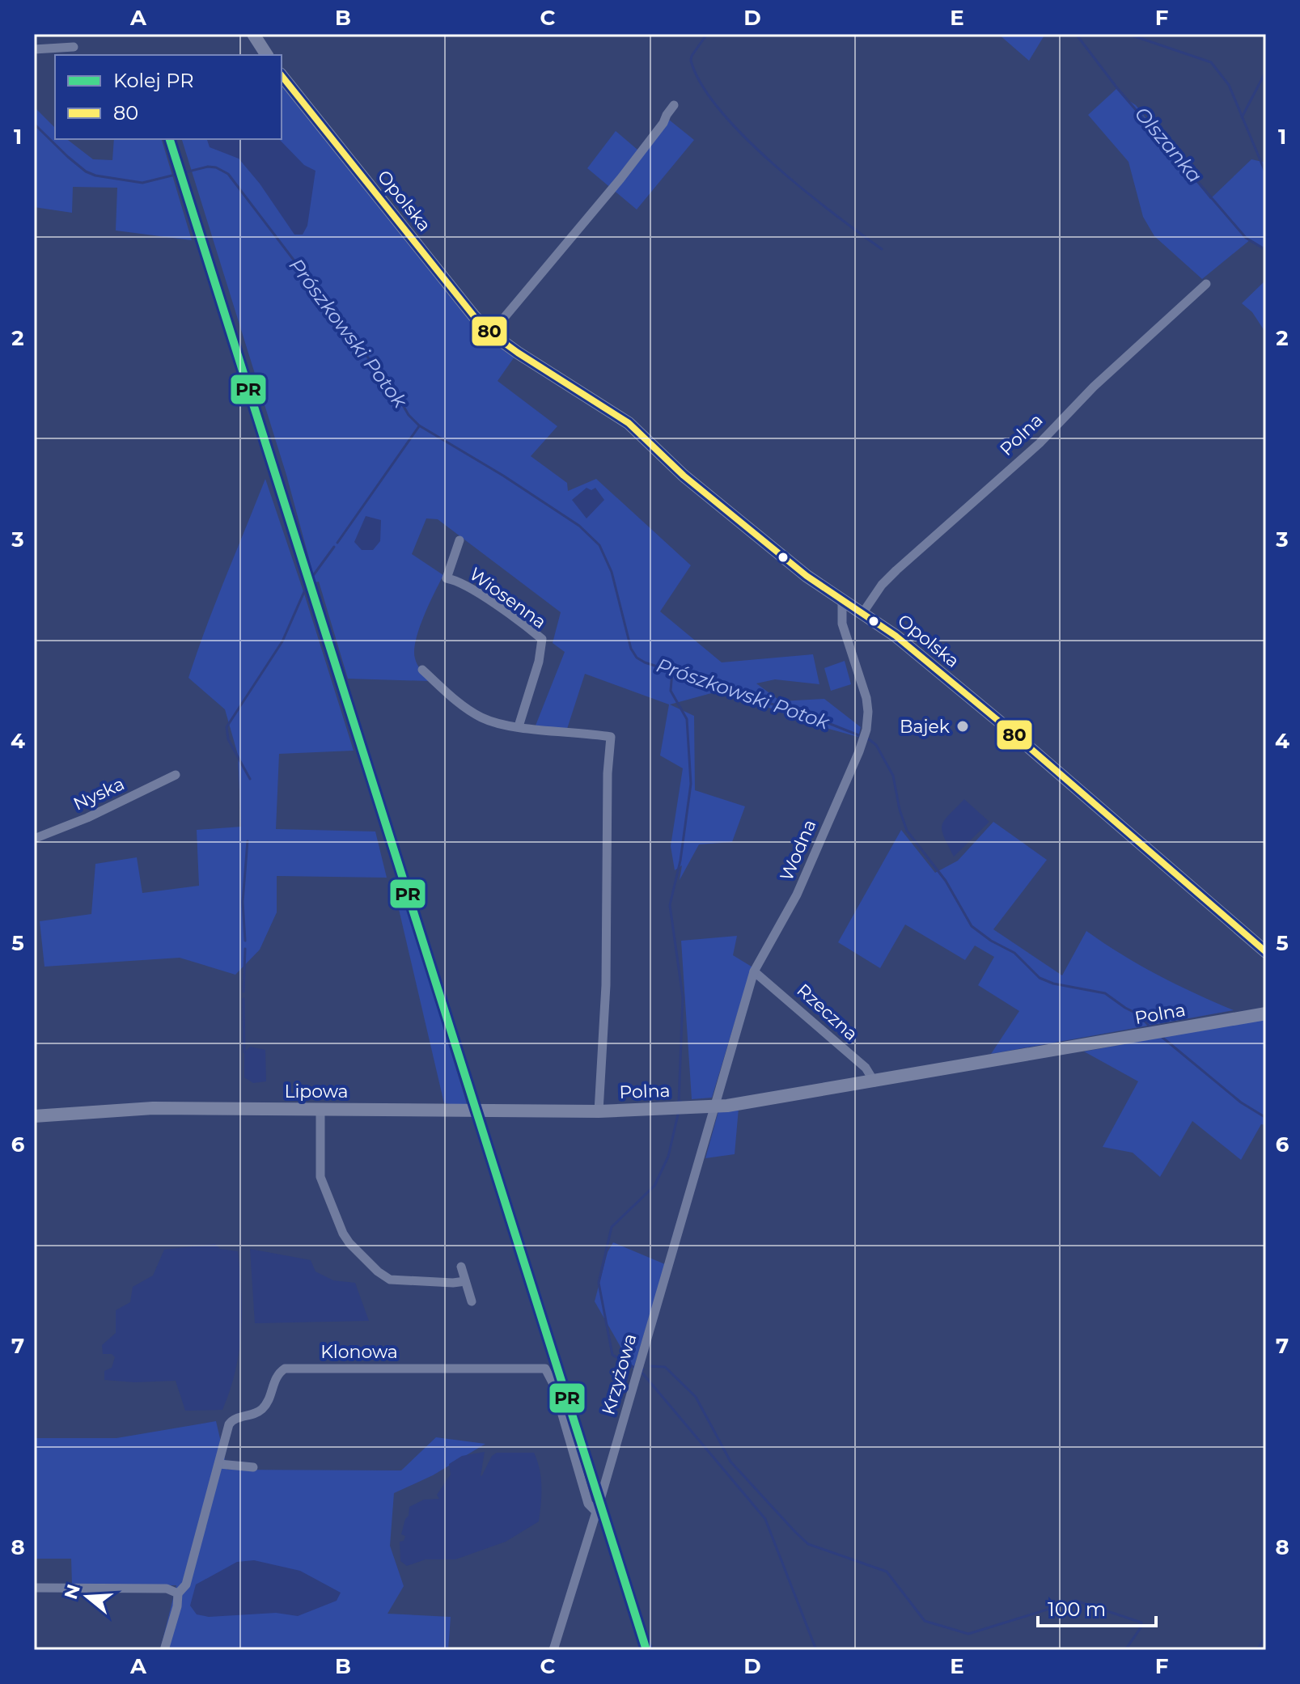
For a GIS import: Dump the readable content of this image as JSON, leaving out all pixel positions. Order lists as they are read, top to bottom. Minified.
{"streets":{"street":["Opolska","Polna","Wiosenna","Nyska","Wodna","Rzeczna","Lipowa","Klonowa","Krzyżowa"]},"crossings":[["Opolska","Polna"],["Opolska","Wodna"],["Polna","Wiosenna"],["Polna","Wodna"],["Polna","Rzeczna"],["Polna","Lipowa"],["Polna","Krzyżowa"],["Wodna","Rzeczna"],["Wodna","Krzyżowa"],["Klonowa","Krzyżowa"]],"water":["Olszanka","Prószkowski Potok"],"places":["Bajek"],"lines":["transit line 80","rail line PR"],"legend":["Kolej PR","80"],"scale_bar":"100 m","north":"left","grid":{"columns":["A","B","C","D","E","F"],"rows":["1","2","3","4","5","6","7","8"]}}
